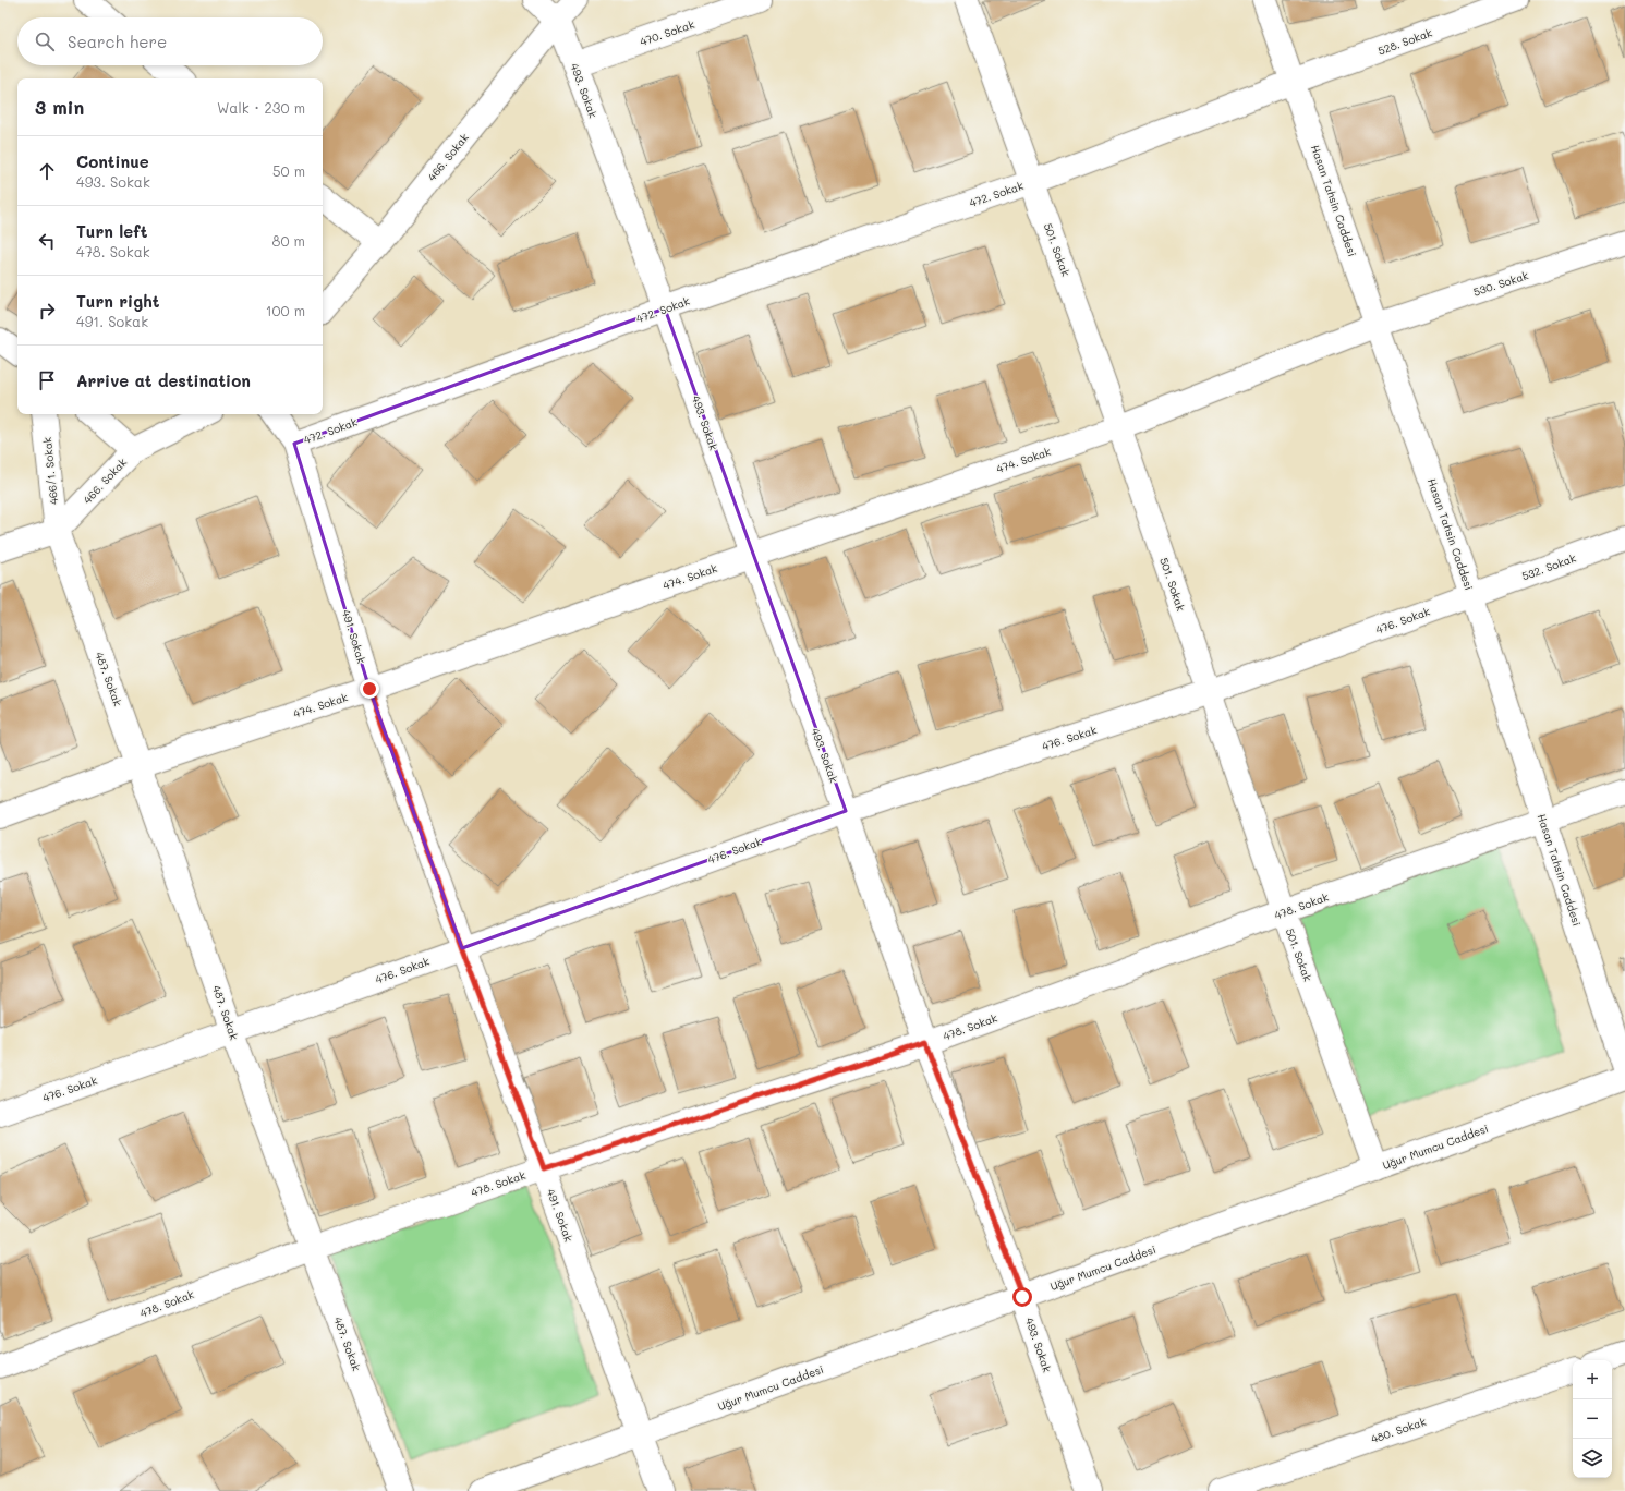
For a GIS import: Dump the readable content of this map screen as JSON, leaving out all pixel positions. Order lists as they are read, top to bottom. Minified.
{"streets":{"street":["470. Sokak","528. Sokak","493. Sokak","466. Sokak","472. Sokak","Hasan Tahsin Caddesi","501. Sokak","530. Sokak","474. Sokak","466/1. Sokak","532. Sokak","476. Sokak","491. Sokak","487. Sokak","478. Sokak","Uğur Mumcu Caddesi","480. Sokak"]},"crossings":[["470. Sokak","493. Sokak"],["528. Sokak","472. Sokak"],["528. Sokak","Hasan Tahsin Caddesi"],["528. Sokak","501. Sokak"],["493. Sokak","466. Sokak"],["493. Sokak","472. Sokak"],["493. Sokak","474. Sokak"],["493. Sokak","476. Sokak"],["493. Sokak","478. Sokak"],["493. Sokak","Uğur Mumcu Caddesi"],["466. Sokak","466/1. Sokak"],["466. Sokak","487. Sokak"],["472. Sokak","501. Sokak"],["472. Sokak","491. Sokak"],["Hasan Tahsin Caddesi","530. Sokak"],["Hasan Tahsin Caddesi","474. Sokak"],["Hasan Tahsin Caddesi","532. Sokak"],["Hasan Tahsin Caddesi","476. Sokak"],["Hasan Tahsin Caddesi","478. Sokak"],["501. Sokak","474. Sokak"],["501. Sokak","476. Sokak"],["501. Sokak","478. Sokak"],["501. Sokak","Uğur Mumcu Caddesi"],["530. Sokak","474. Sokak"],["474. Sokak","491. Sokak"],["474. Sokak","487. Sokak"],["466/1. Sokak","487. Sokak"],["532. Sokak","476. Sokak"],["476. Sokak","491. Sokak"],["476. Sokak","487. Sokak"],["491. Sokak","478. Sokak"],["491. Sokak","Uğur Mumcu Caddesi"],["487. Sokak","478. Sokak"]],"page":{"search":"Search here","heading":["3 min","Walk · 230 m"],"list":[["Continue","493. Sokak","50 m"],["Turn left","478. Sokak","80 m"],["Turn right","491. Sokak","100 m"],"Arrive at destination"],"map_buttons":["+","−"]}}
